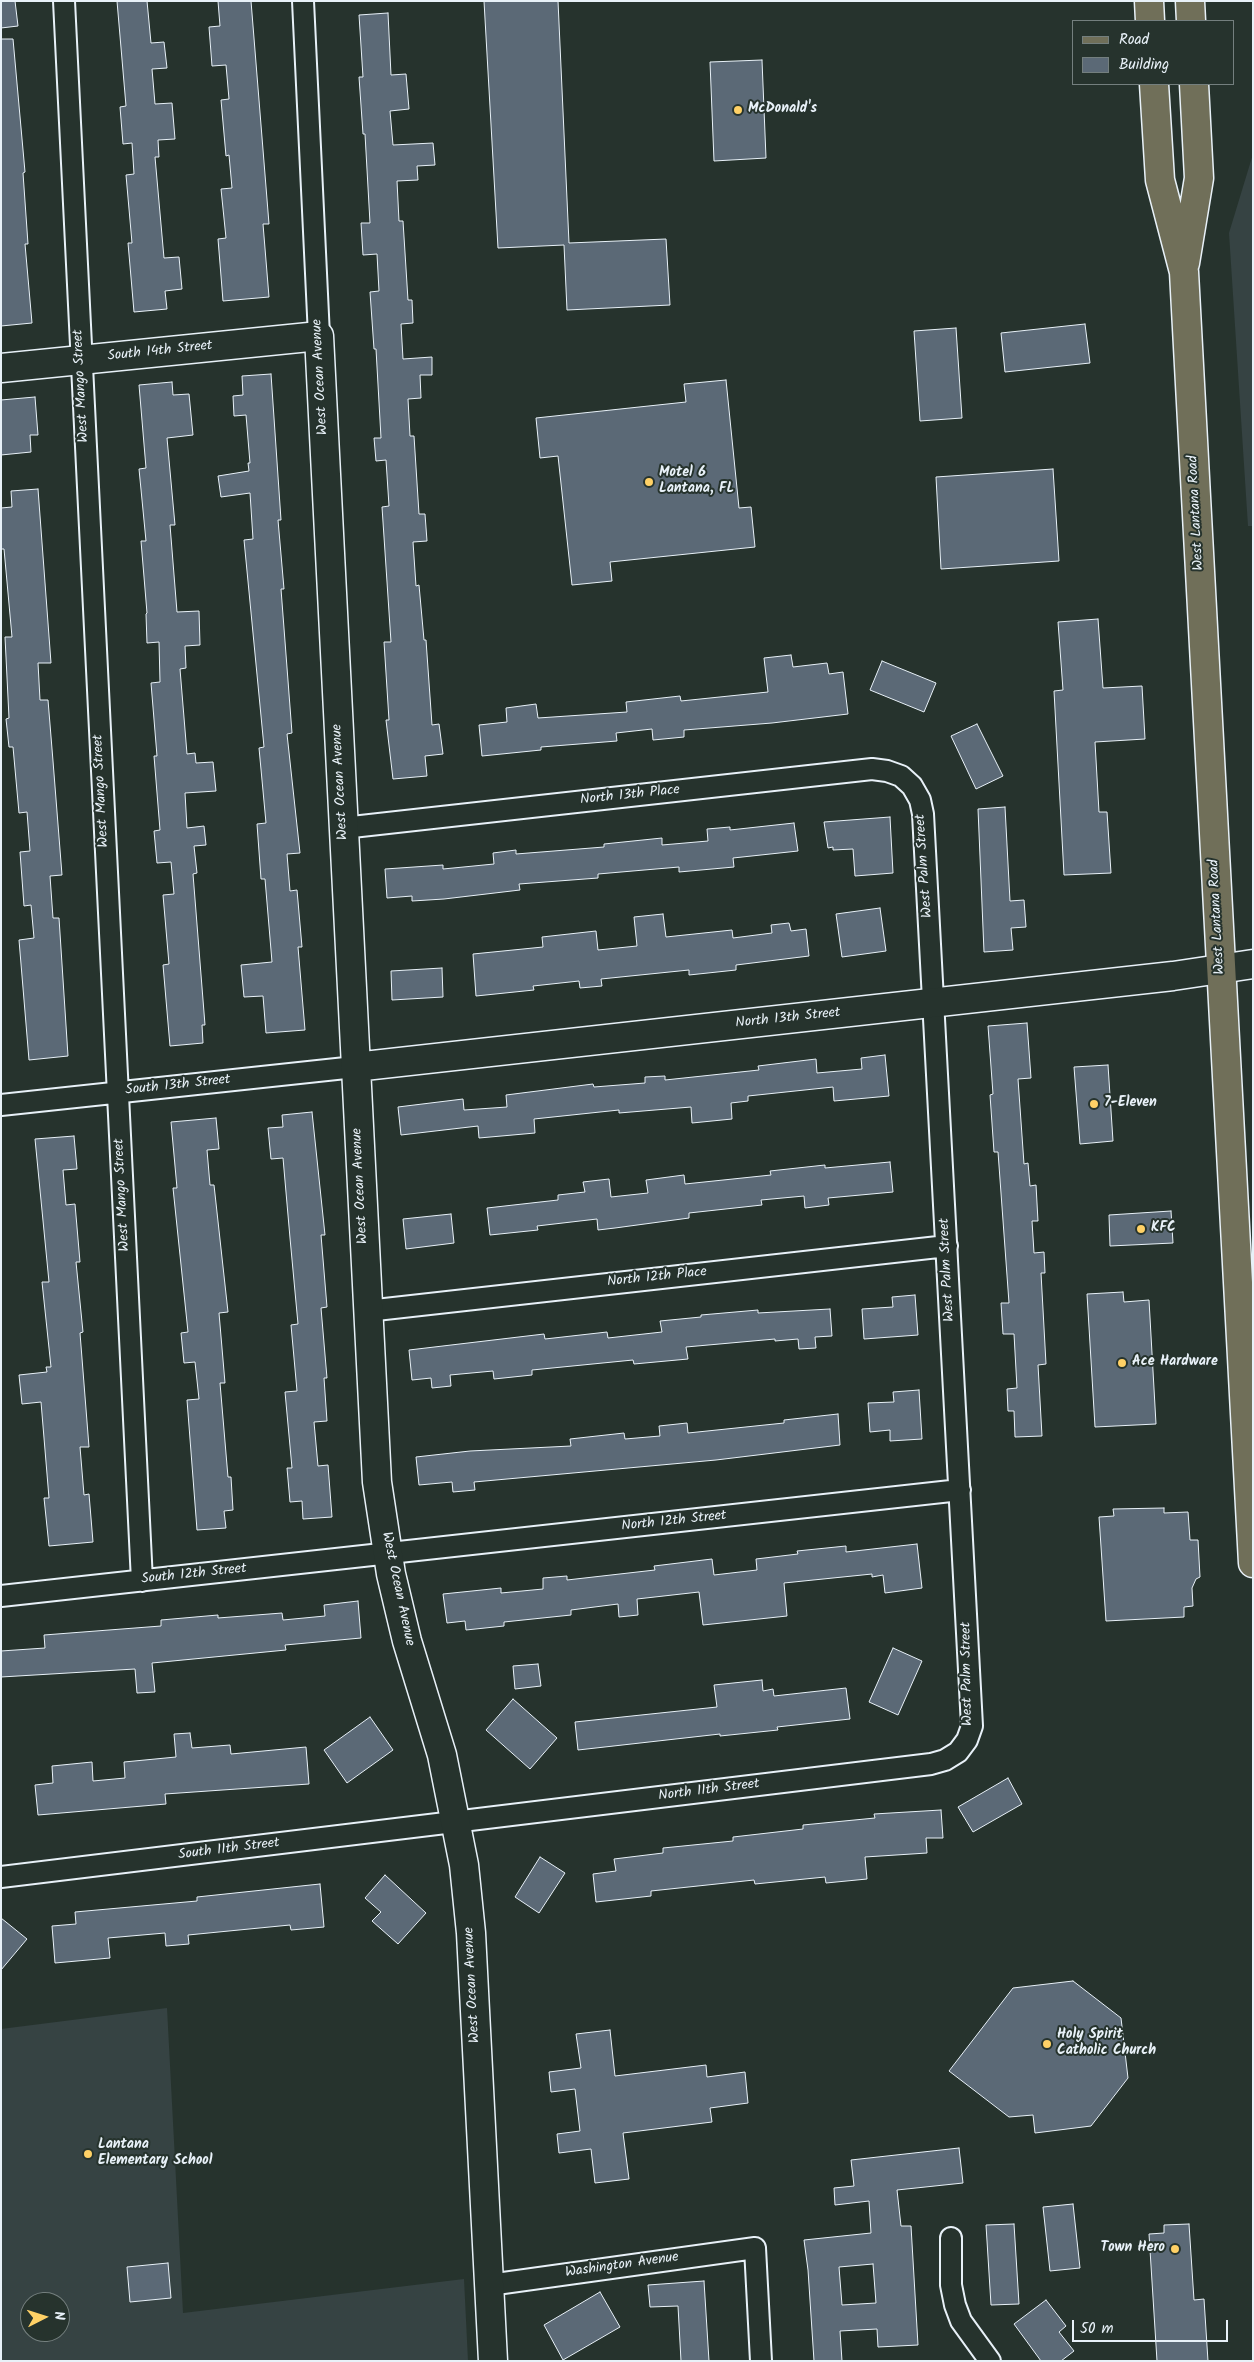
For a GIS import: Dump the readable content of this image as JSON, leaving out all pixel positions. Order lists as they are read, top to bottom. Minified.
{"streets":{"main road":["West Lantana Road"],"street":["South 14th Street","West Ocean Avenue","West Mango Street","North 13th Place","West Palm Street","North 13th Street","South 13th Street","North 12th Place","North 12th Street","South 12th Street","North 11th Street","South 11th Street","Washington Avenue"]},"crossings":[["South 14th Street","West Ocean Avenue"],["South 14th Street","West Mango Street"],["West Ocean Avenue","North 13th Place"],["West Ocean Avenue","North 13th Street"],["West Ocean Avenue","South 13th Street"],["West Ocean Avenue","North 12th Place"],["West Ocean Avenue","North 12th Street"],["West Ocean Avenue","South 12th Street"],["West Ocean Avenue","North 11th Street"],["West Ocean Avenue","South 11th Street"],["West Ocean Avenue","Washington Avenue"],["West Mango Street","South 13th Street"],["West Mango Street","South 12th Street"],["West Lantana Road","North 13th Street"],["North 13th Place","West Palm Street"],["West Palm Street","North 13th Street"],["West Palm Street","North 12th Place"],["West Palm Street","North 12th Street"],["West Palm Street","North 11th Street"],["North 13th Street","South 13th Street"],["North 12th Street","South 12th Street"],["North 11th Street","South 11th Street"]],"places":["McDonald's","Motel 6 Lantana, FL","7-Eleven","KFC","Ace Hardware","Holy Spirit Catholic Church","Lantana Elementary School","Town Hero"],"legend":["Road","Building"],"scale_bar":"50 m","north":"right"}
